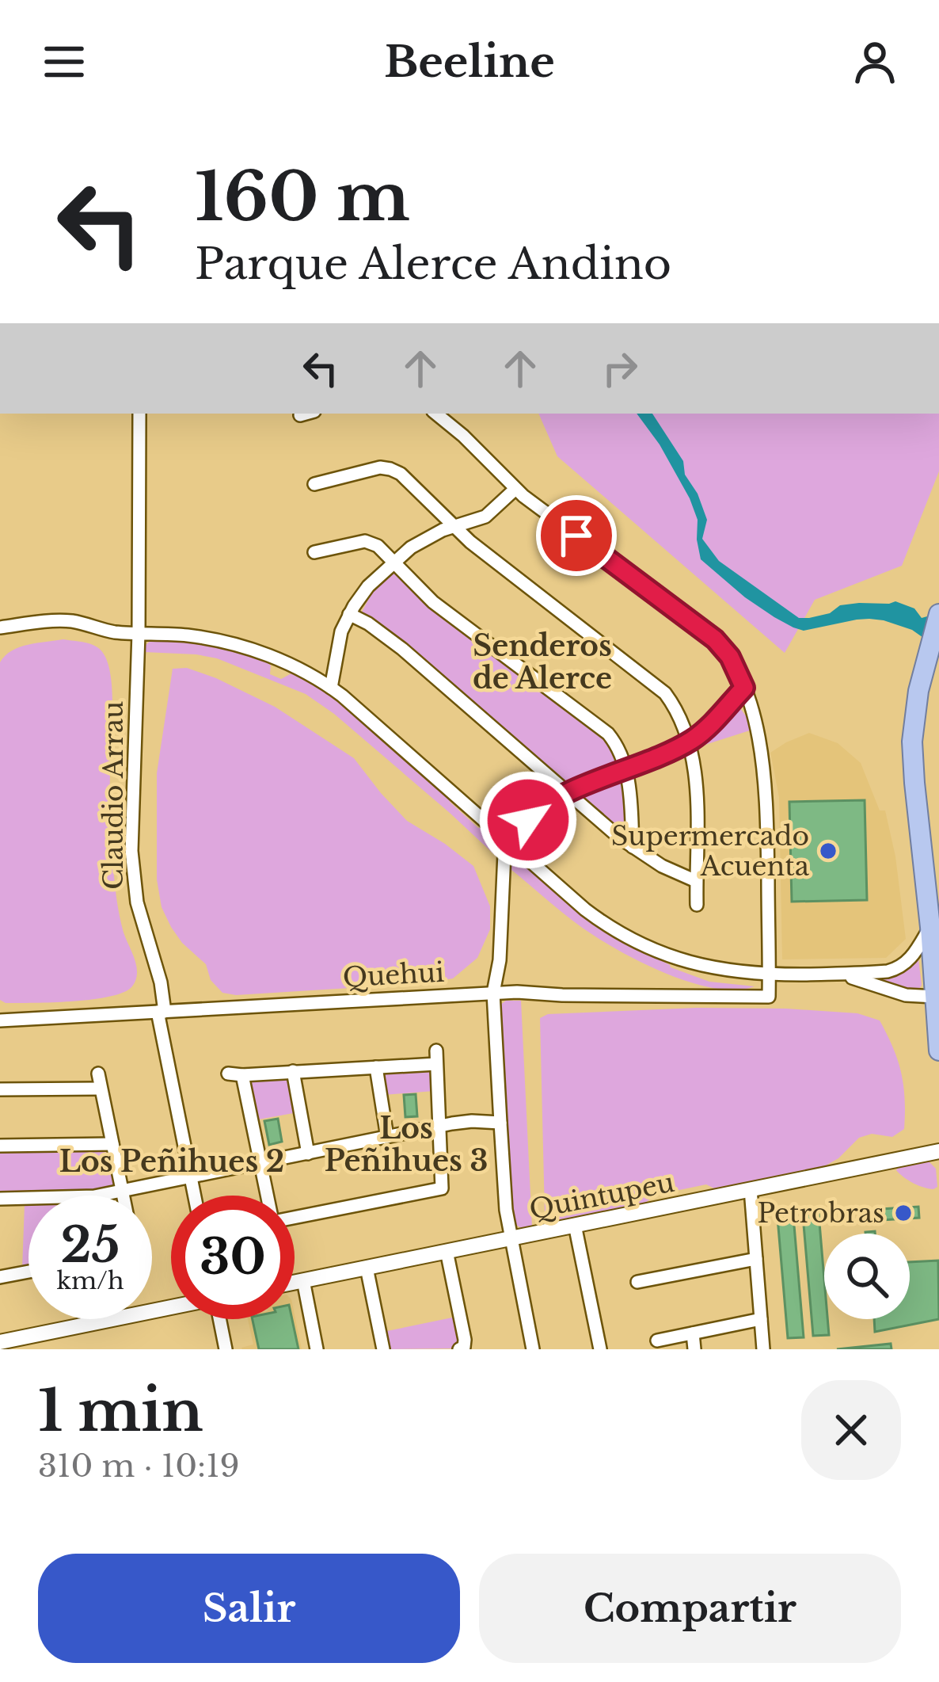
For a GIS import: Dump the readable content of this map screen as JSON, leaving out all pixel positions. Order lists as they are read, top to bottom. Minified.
{"streets":{"street":["Claudio Arrau","Quehui","Quintupeu"]},"crossings":[["Claudio Arrau","Quehui"]],"districts":["Senderos de Alerce","Los Peñihues 3","Los Peñihues 2"],"places":["Supermercado Acuenta","Petrobras"],"page":{"header":"Beeline","turn":["160 m","Parque Alerce Andino"],"speed":"25 km/h","limit":"30","heading":["1 min","310 m · 10:19"],"buttons":["Salir","Compartir"]}}
